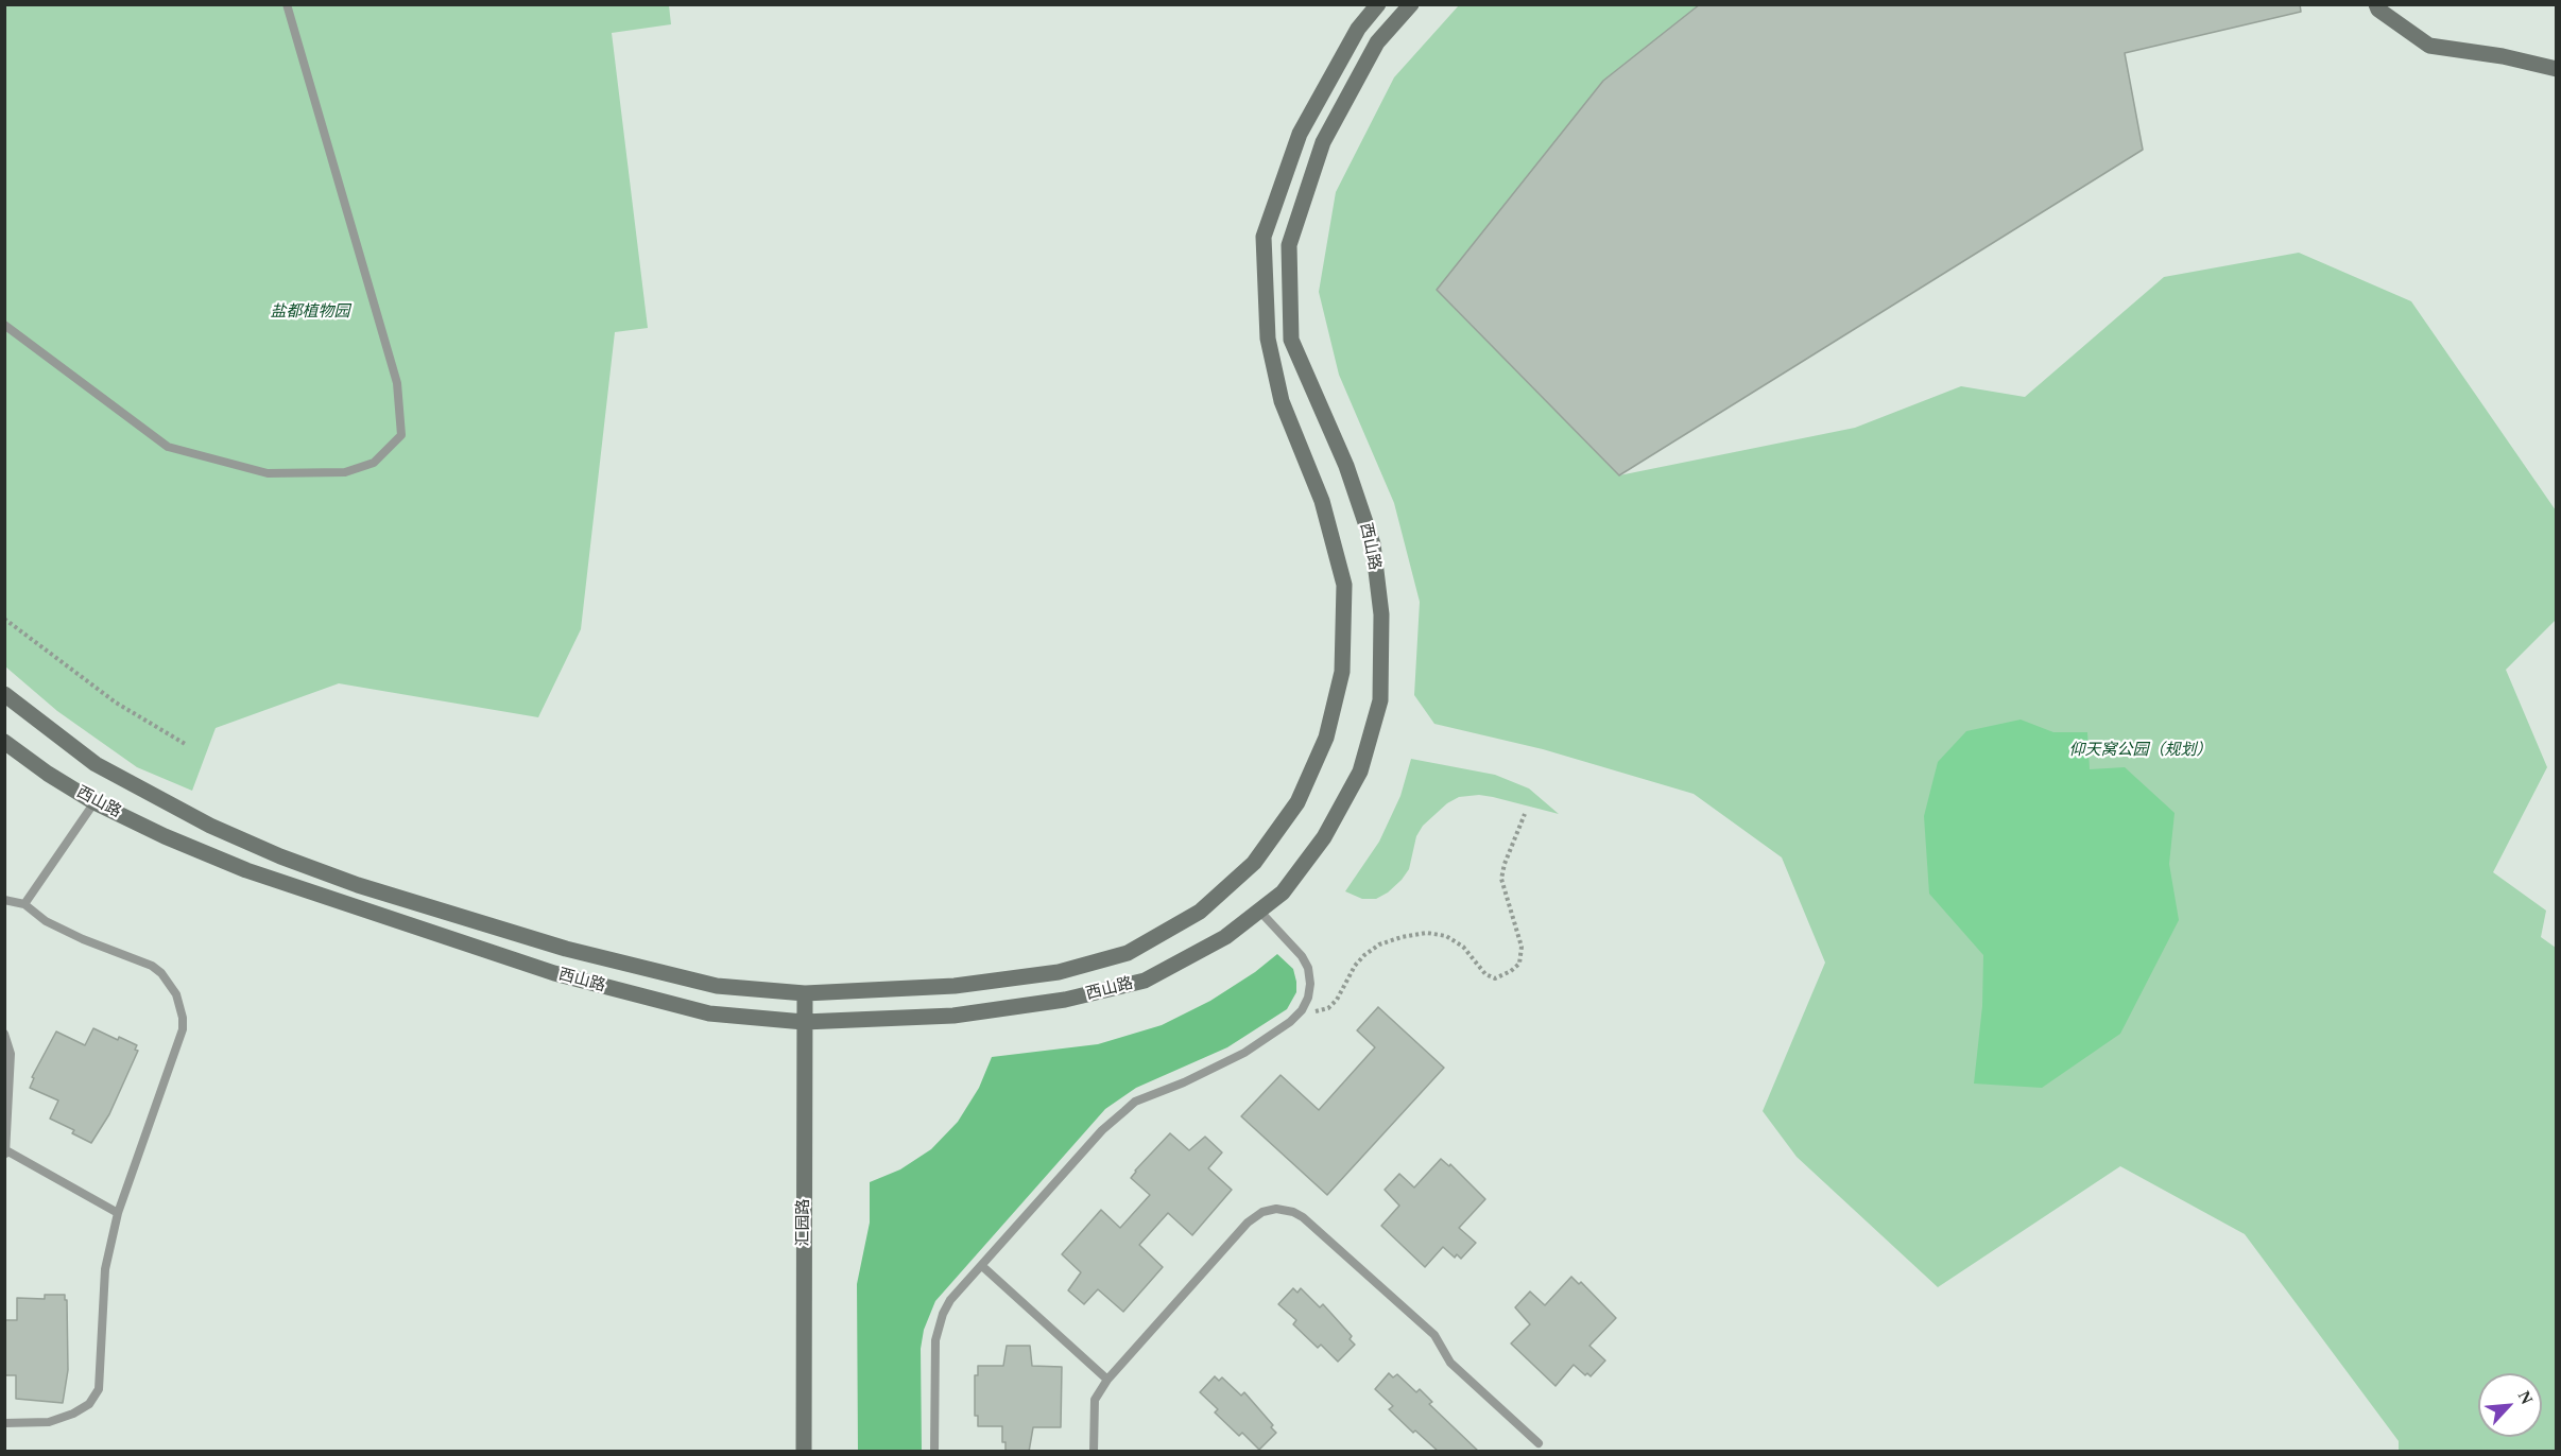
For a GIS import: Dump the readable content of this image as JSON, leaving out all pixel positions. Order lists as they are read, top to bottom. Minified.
{"streets":{"main road":["西山路","汇园路"]},"crossings":[["西山路","汇园路"]],"parks":["盐都植物园","仰天窝公园（规划）"],"north":"top right"}
